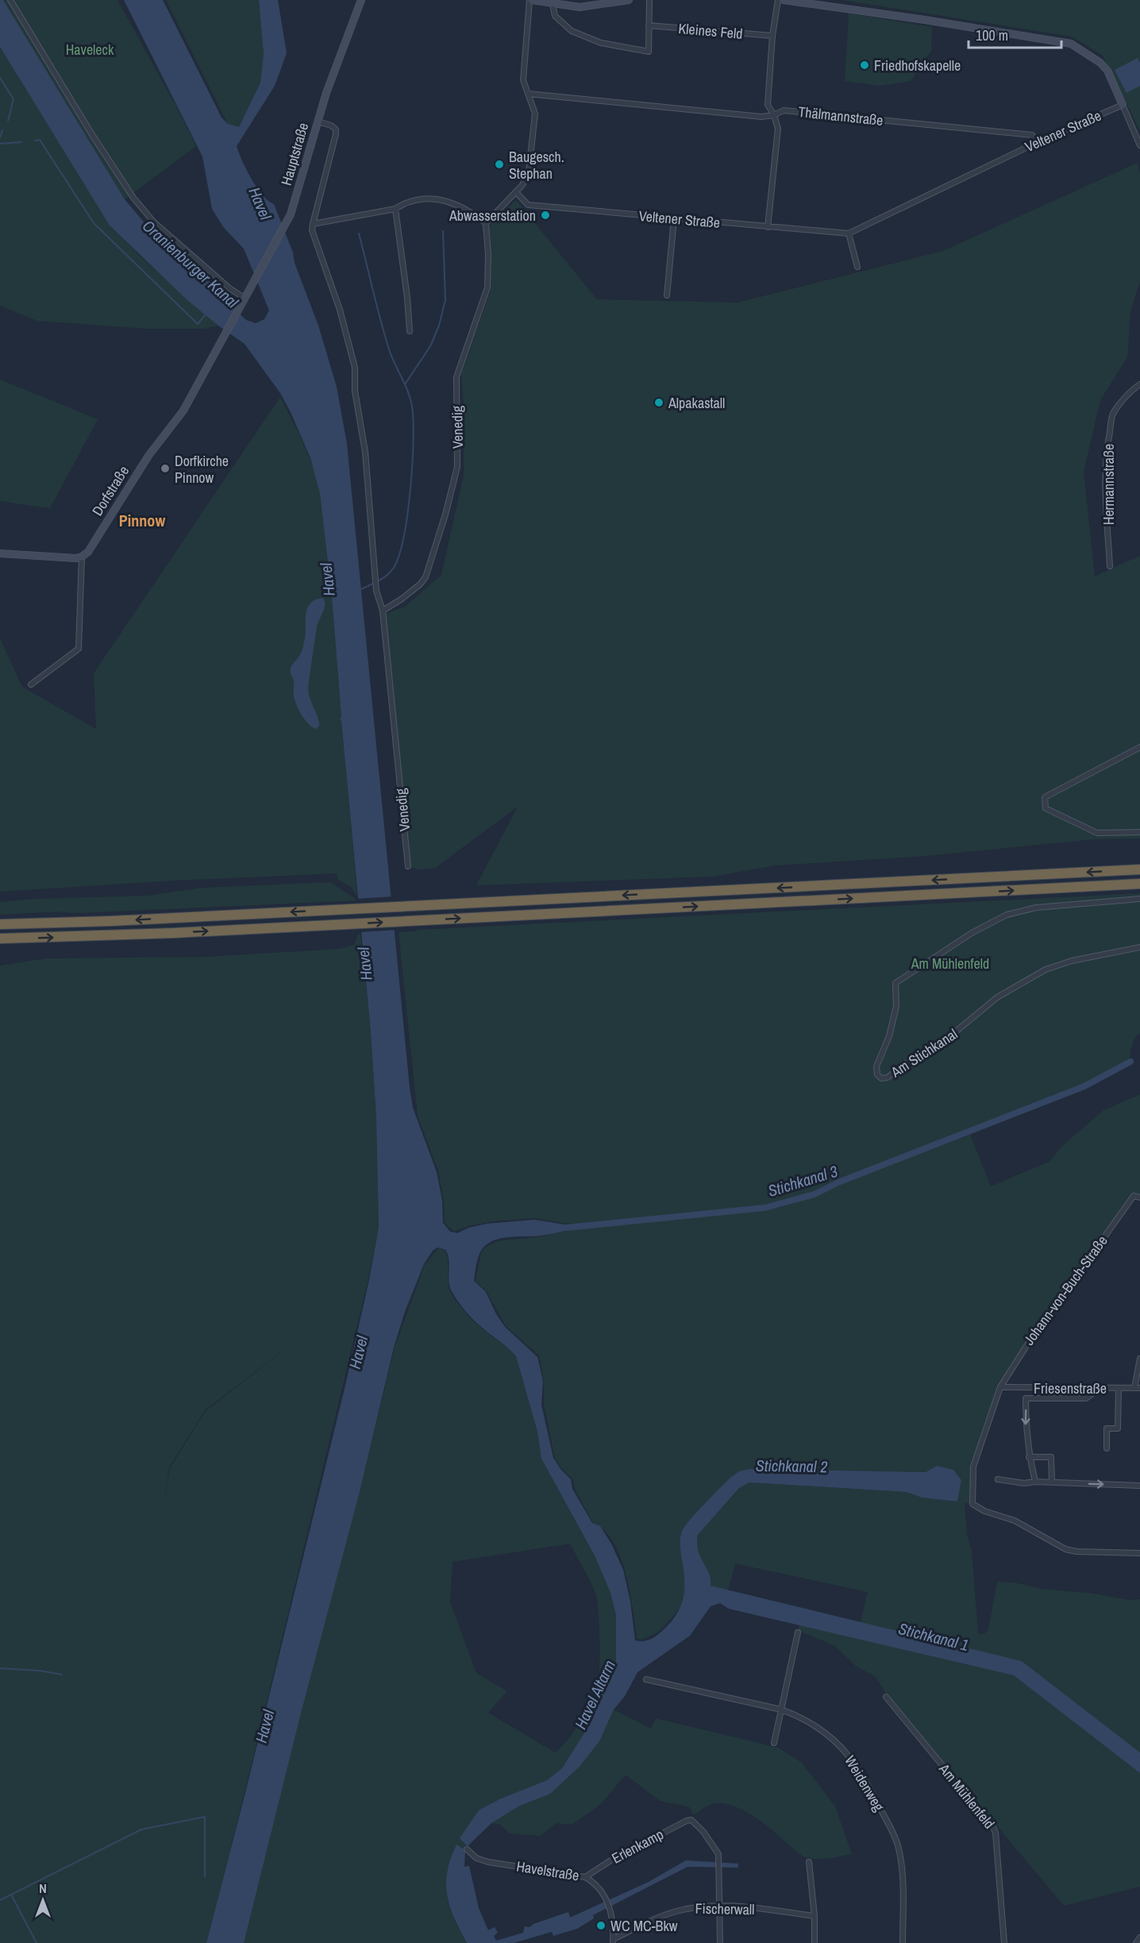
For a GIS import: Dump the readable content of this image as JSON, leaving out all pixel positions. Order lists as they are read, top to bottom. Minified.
{"streets":{"main road":["Hauptstraße","Dorfstraße"],"street":["Kleines Feld","Thälmannstraße","Veltener Straße","Venedig","Hermannstraße","Am Stichkanal","Johann-von-Buch-Straße","Friesenstraße","Weidenweg","Am Mühlenfeld","Erlenkamp","Havelstraße","Fischerwall"]},"crossings":[["Thälmannstraße","Veltener Straße"],["Hauptstraße","Venedig"],["Hauptstraße","Dorfstraße"],["Johann-von-Buch-Straße","Friesenstraße"],["Erlenkamp","Havelstraße"],["Erlenkamp","Fischerwall"],["Havelstraße","Fischerwall"]],"districts":["Pinnow"],"water":["Havel","Oranienburger Kanal","Stichkanal 3","Stichkanal 2","Stichkanal 1","Havel Altarm"],"parks":["Haveleck","Am Mühlenfeld"],"places":["Friedhofskapelle","Baugesch. Stephan","Abwasserstation","Alpakastall","Dorfkirche Pinnow","WC MC-Bkw"],"scale_bar":"100 m","north":"top"}
